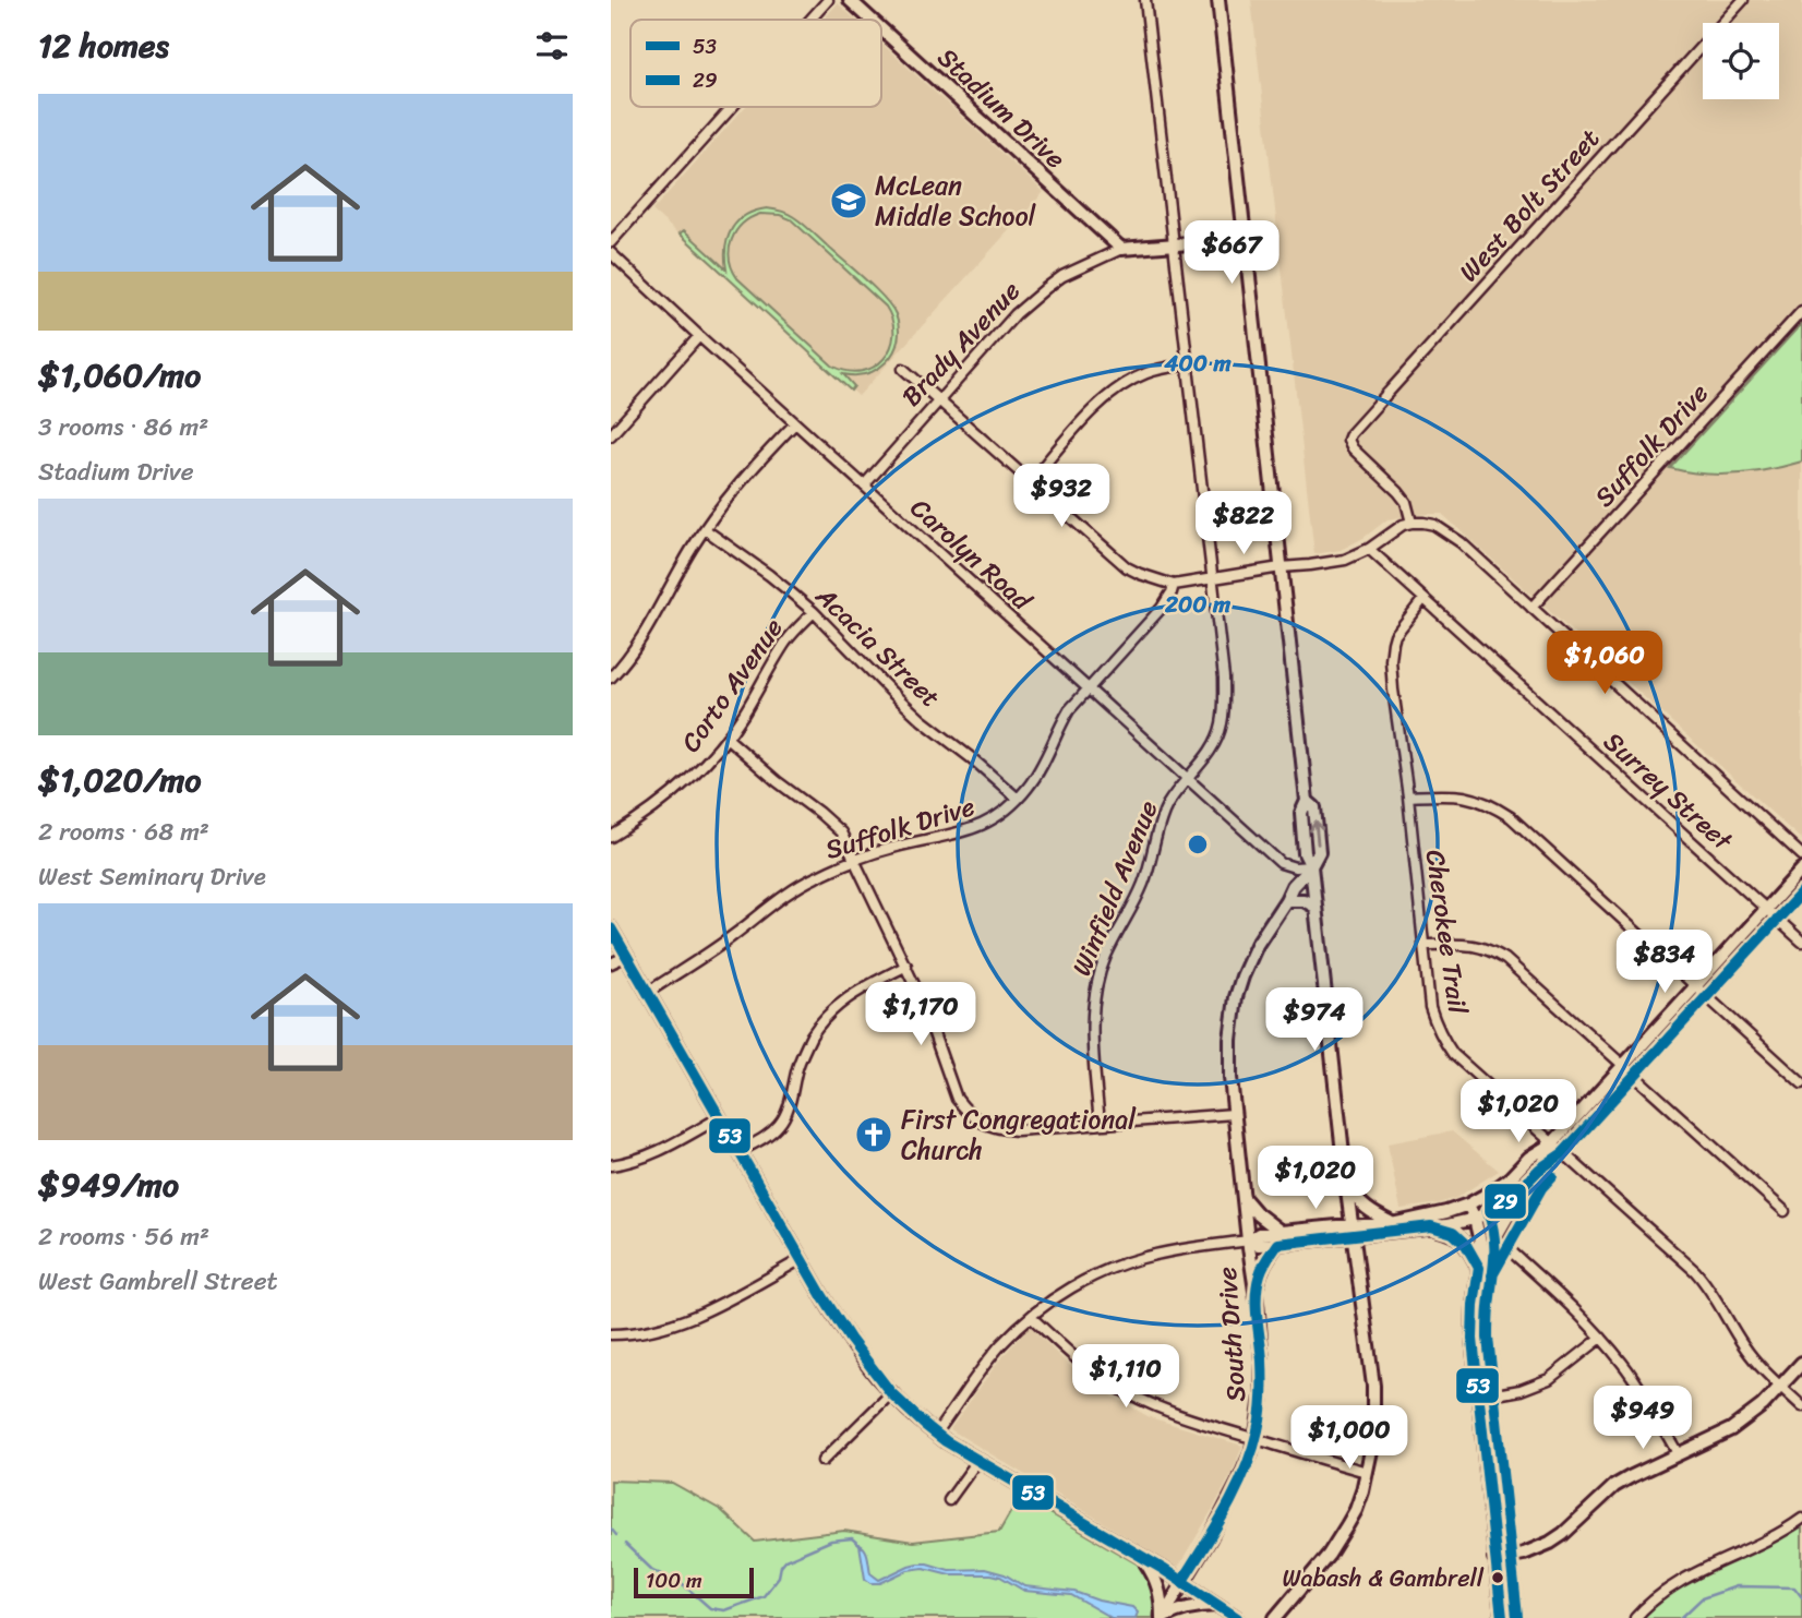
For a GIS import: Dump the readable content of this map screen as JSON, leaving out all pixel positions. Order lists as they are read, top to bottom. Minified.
{"streets":{"street":["Stadium Drive","West Bolt Street","Brady Avenue","Suffolk Drive","Carolyn Road","Acacia Street","Corto Avenue","Surrey Street","Winfield Avenue","Cherokee Trail","South Drive"]},"crossings":[["Stadium Drive","Brady Avenue"],["Brady Avenue","Carolyn Road"],["Brady Avenue","Winfield Avenue"],["Suffolk Drive","Carolyn Road"],["Suffolk Drive","Acacia Street"],["Carolyn Road","Winfield Avenue"],["Carolyn Road","South Drive"],["Acacia Street","Corto Avenue"],["Surrey Street","Cherokee Trail"]],"places":{"school or university":["McLean Middle School"],"church":["First Congregational Church"],"other":["Wabash & Gambrell"]},"lines":["transit line 29","transit line 53"],"legend":["53","29"],"scale_bar":"100 m","page":{"heading":"12 homes","list":[{"name":"$1,060/mo","note":"3 rooms · 86 m² · Stadium Drive"},{"name":"$1,020/mo","note":"2 rooms · 68 m² · West Seminary Drive"},{"name":"$949/mo","note":"2 rooms · 56 m² · West Gambrell Street"}],"price":["$667","$932","$822","$1,060","$834","$1,170","$974","$1,020","$1,020","$1,110","$949","$1,000"],"scale":"100 m"},"rings":["400 m","200 m"]}
